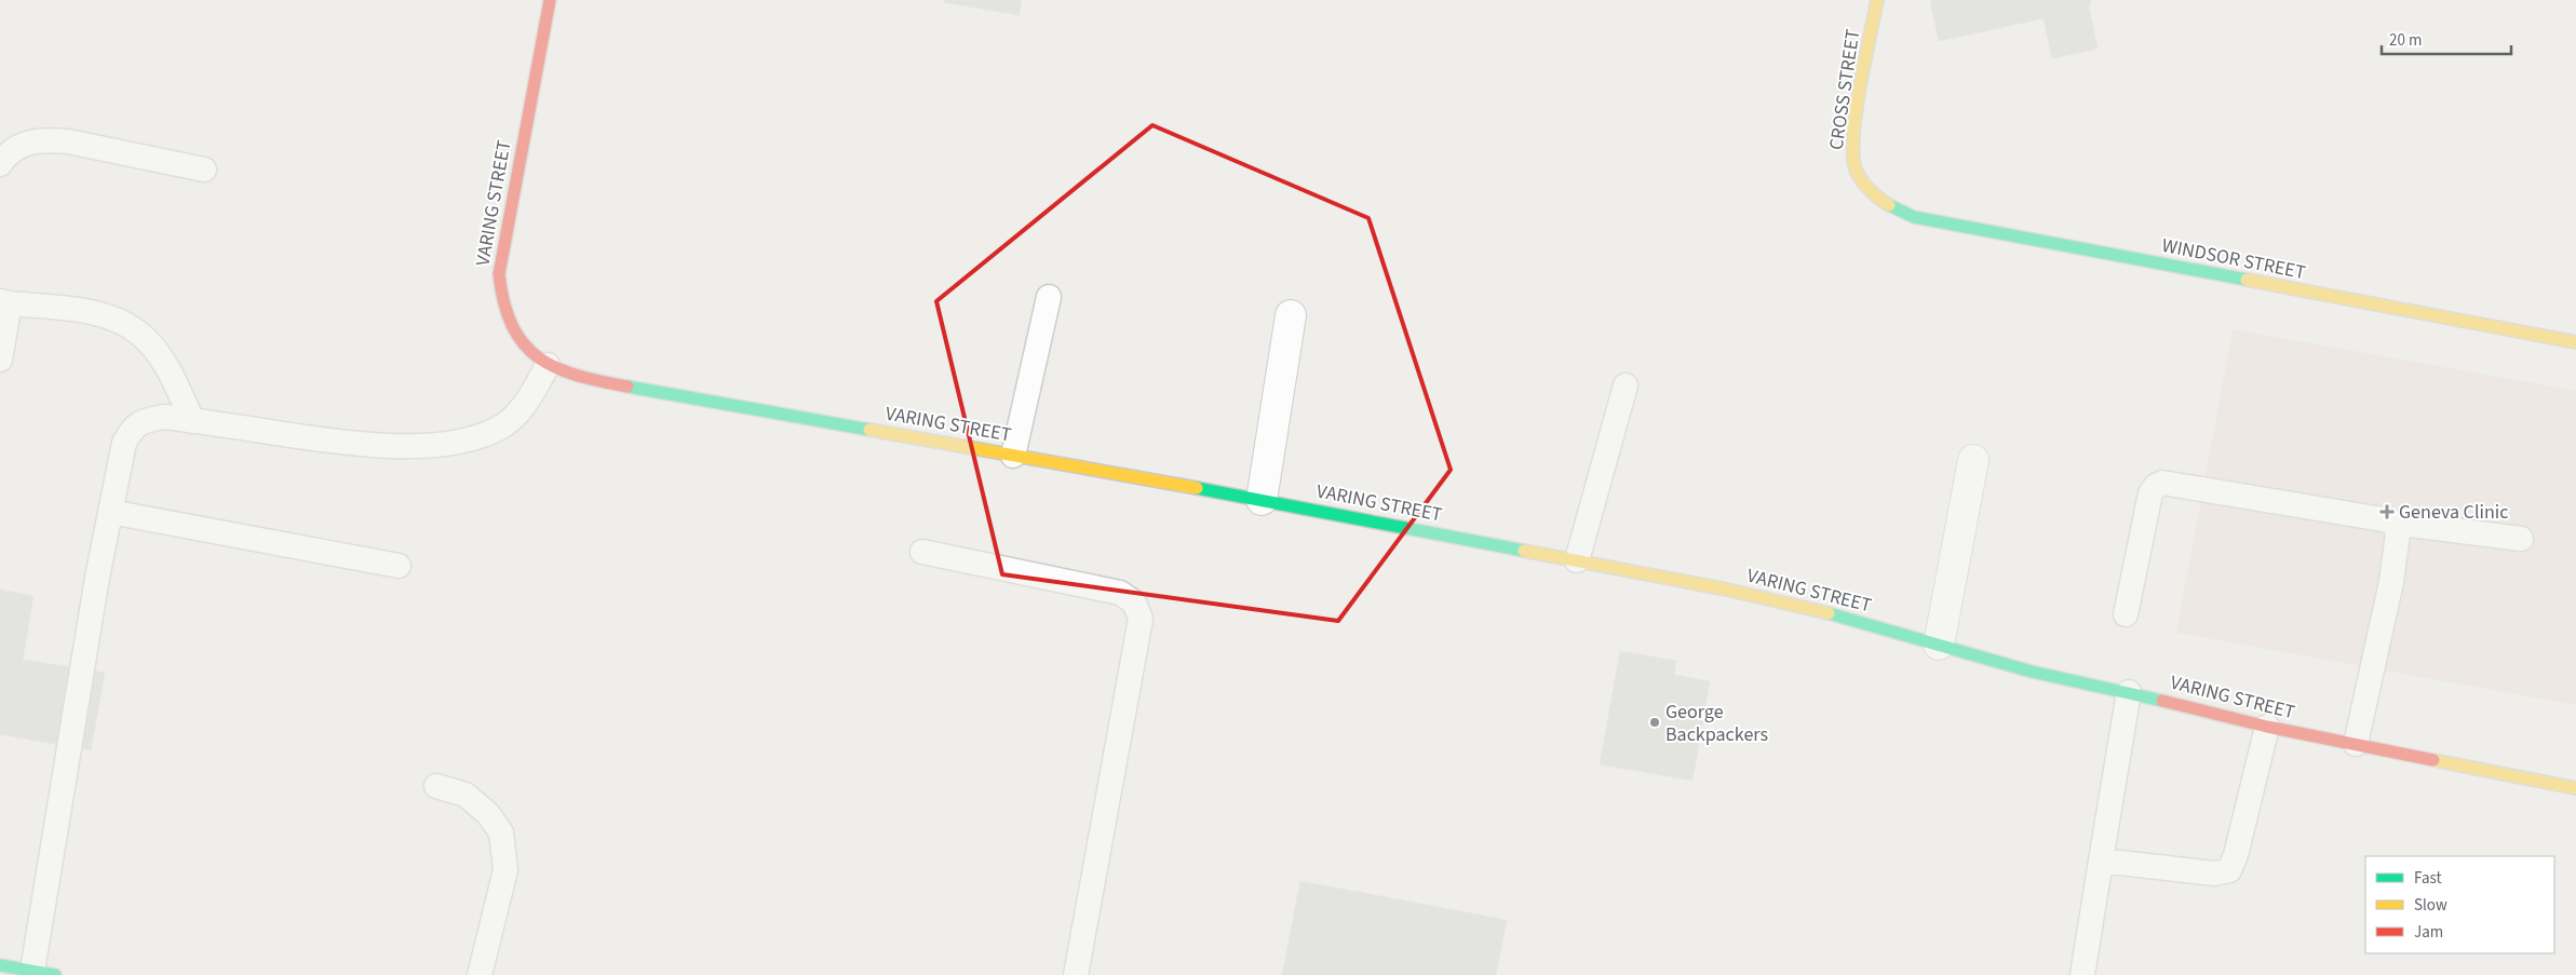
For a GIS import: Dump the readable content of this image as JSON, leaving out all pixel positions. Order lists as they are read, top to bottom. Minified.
{"streets":{"street":["CROSS STREET","VARING STREET","WINDSOR STREET"]},"crossings":[["CROSS STREET","WINDSOR STREET"]],"places":{"health":["Geneva Clinic"],"other":["George Backpackers"]},"legend":["Fast","Slow","Jam"],"scale_bar":"20 m"}
